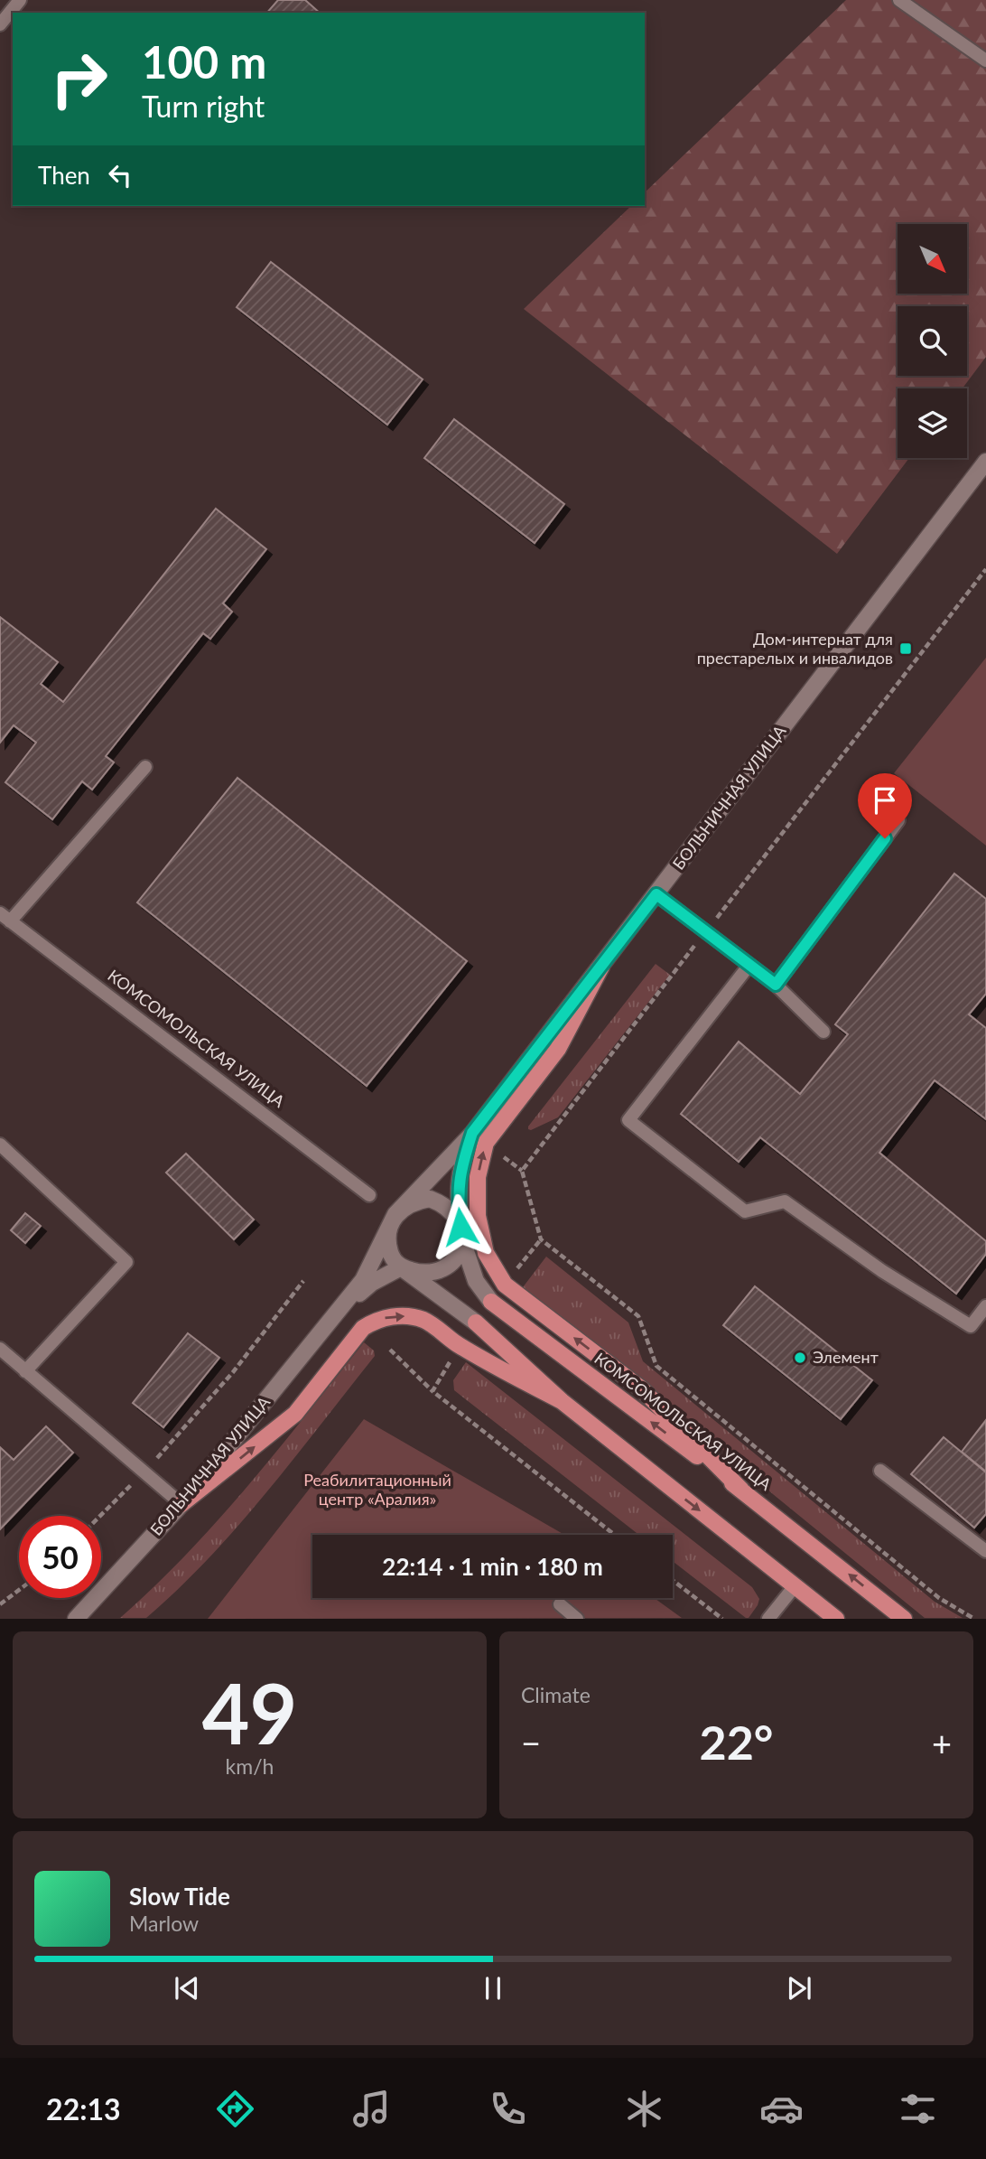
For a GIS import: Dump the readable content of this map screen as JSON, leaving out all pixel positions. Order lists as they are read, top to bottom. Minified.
{"streets":{"main road":["БОЛЬНИЧНАЯ УЛИЦА","КОМСОМОЛЬСКАЯ УЛИЦА"]},"crossings":[["БОЛЬНИЧНАЯ УЛИЦА","КОМСОМОЛЬСКАЯ УЛИЦА"]],"one_way":["КОМСОМОЛЬСКАЯ УЛИЦА"],"parks":["Реабилитационный центр «Аралия»"],"places":{"transit":["Дом-интернат для престарелых и инвалидов"],"other":["Элемент"]},"north":"bottom right","page":{"turn":["100 m","Turn right"],"then":"Then","limit":"50","trip":"22:14 · 1 min · 180 m","tile":[["49","km/h"],"Climate"],"heat":["−","22°","+"],"song":["Slow Tide","Marlow"],"tabs":"22:13"}}
